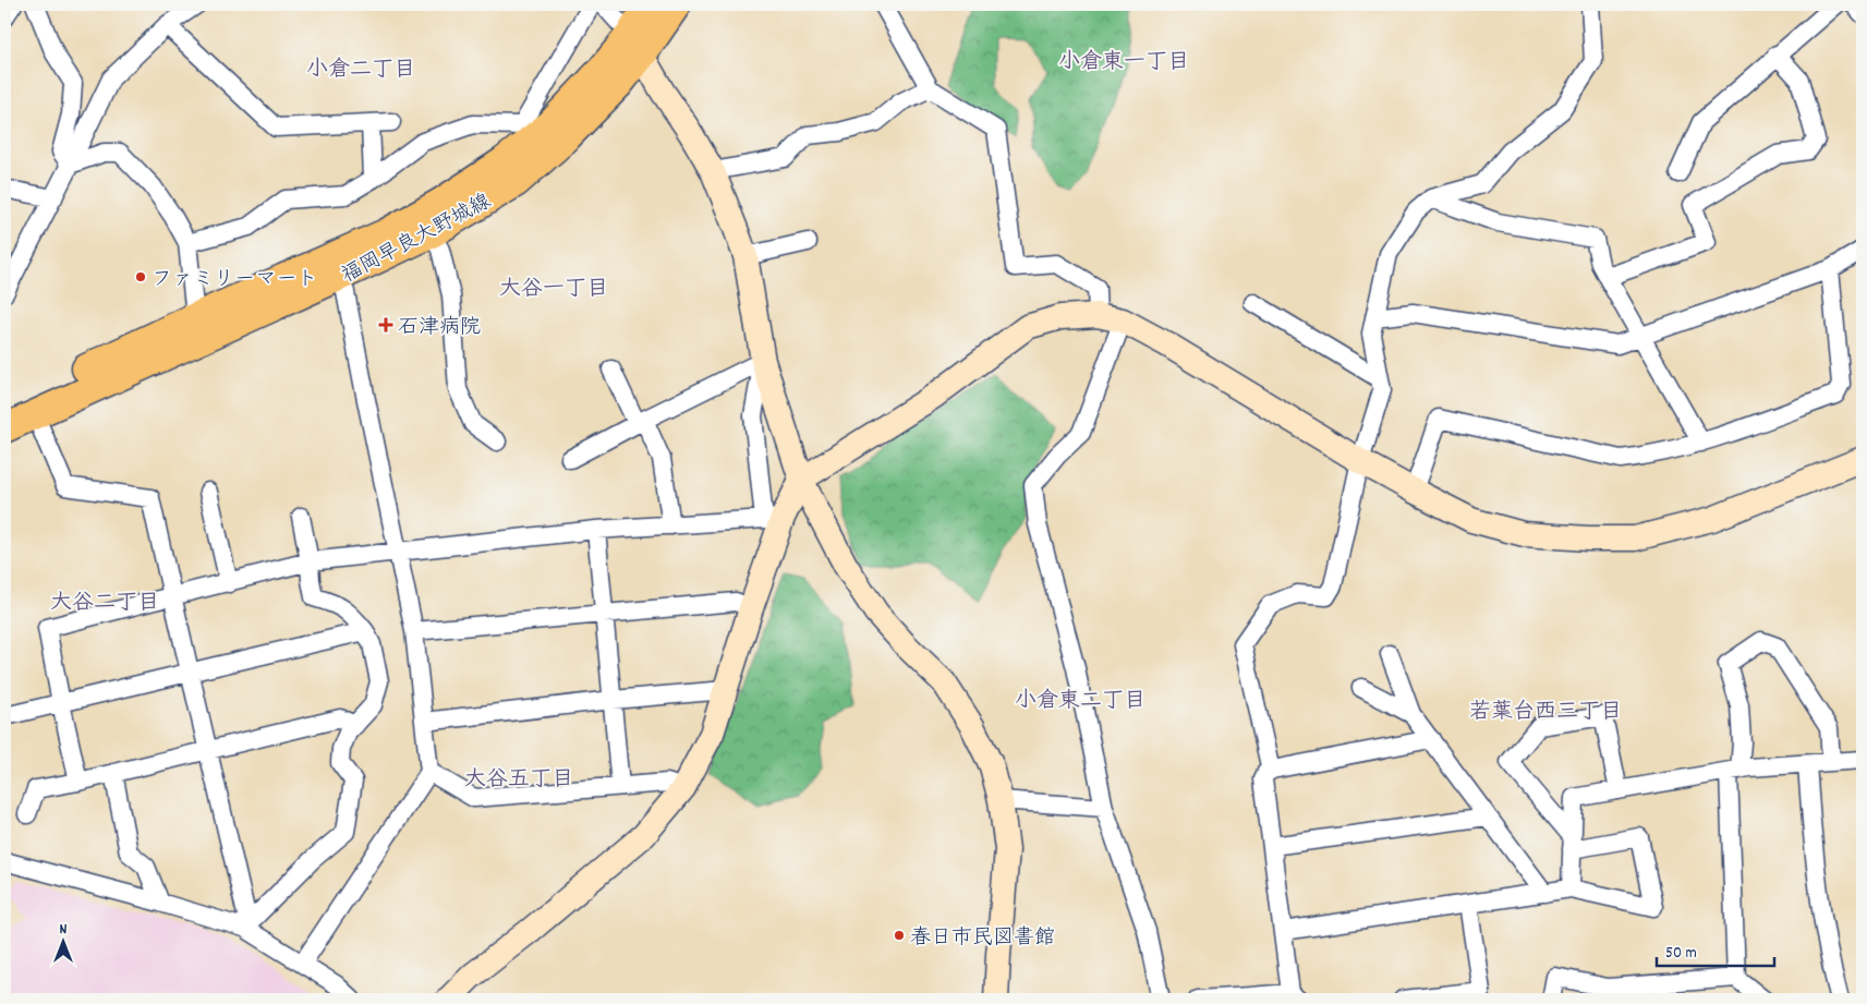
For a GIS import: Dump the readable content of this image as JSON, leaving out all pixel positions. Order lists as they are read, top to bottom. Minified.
{"streets":{"main road":["福岡早良大野城線"]},"districts":["小倉東一丁目","小倉二丁目","大谷一丁目","大谷二丁目","小倉東二丁目","若葉台西三丁目","大谷五丁目"],"places":{"other":["ファミリーマート","春日市民図書館"],"health":["石津病院"]},"scale_bar":"50 m","north":"top"}
